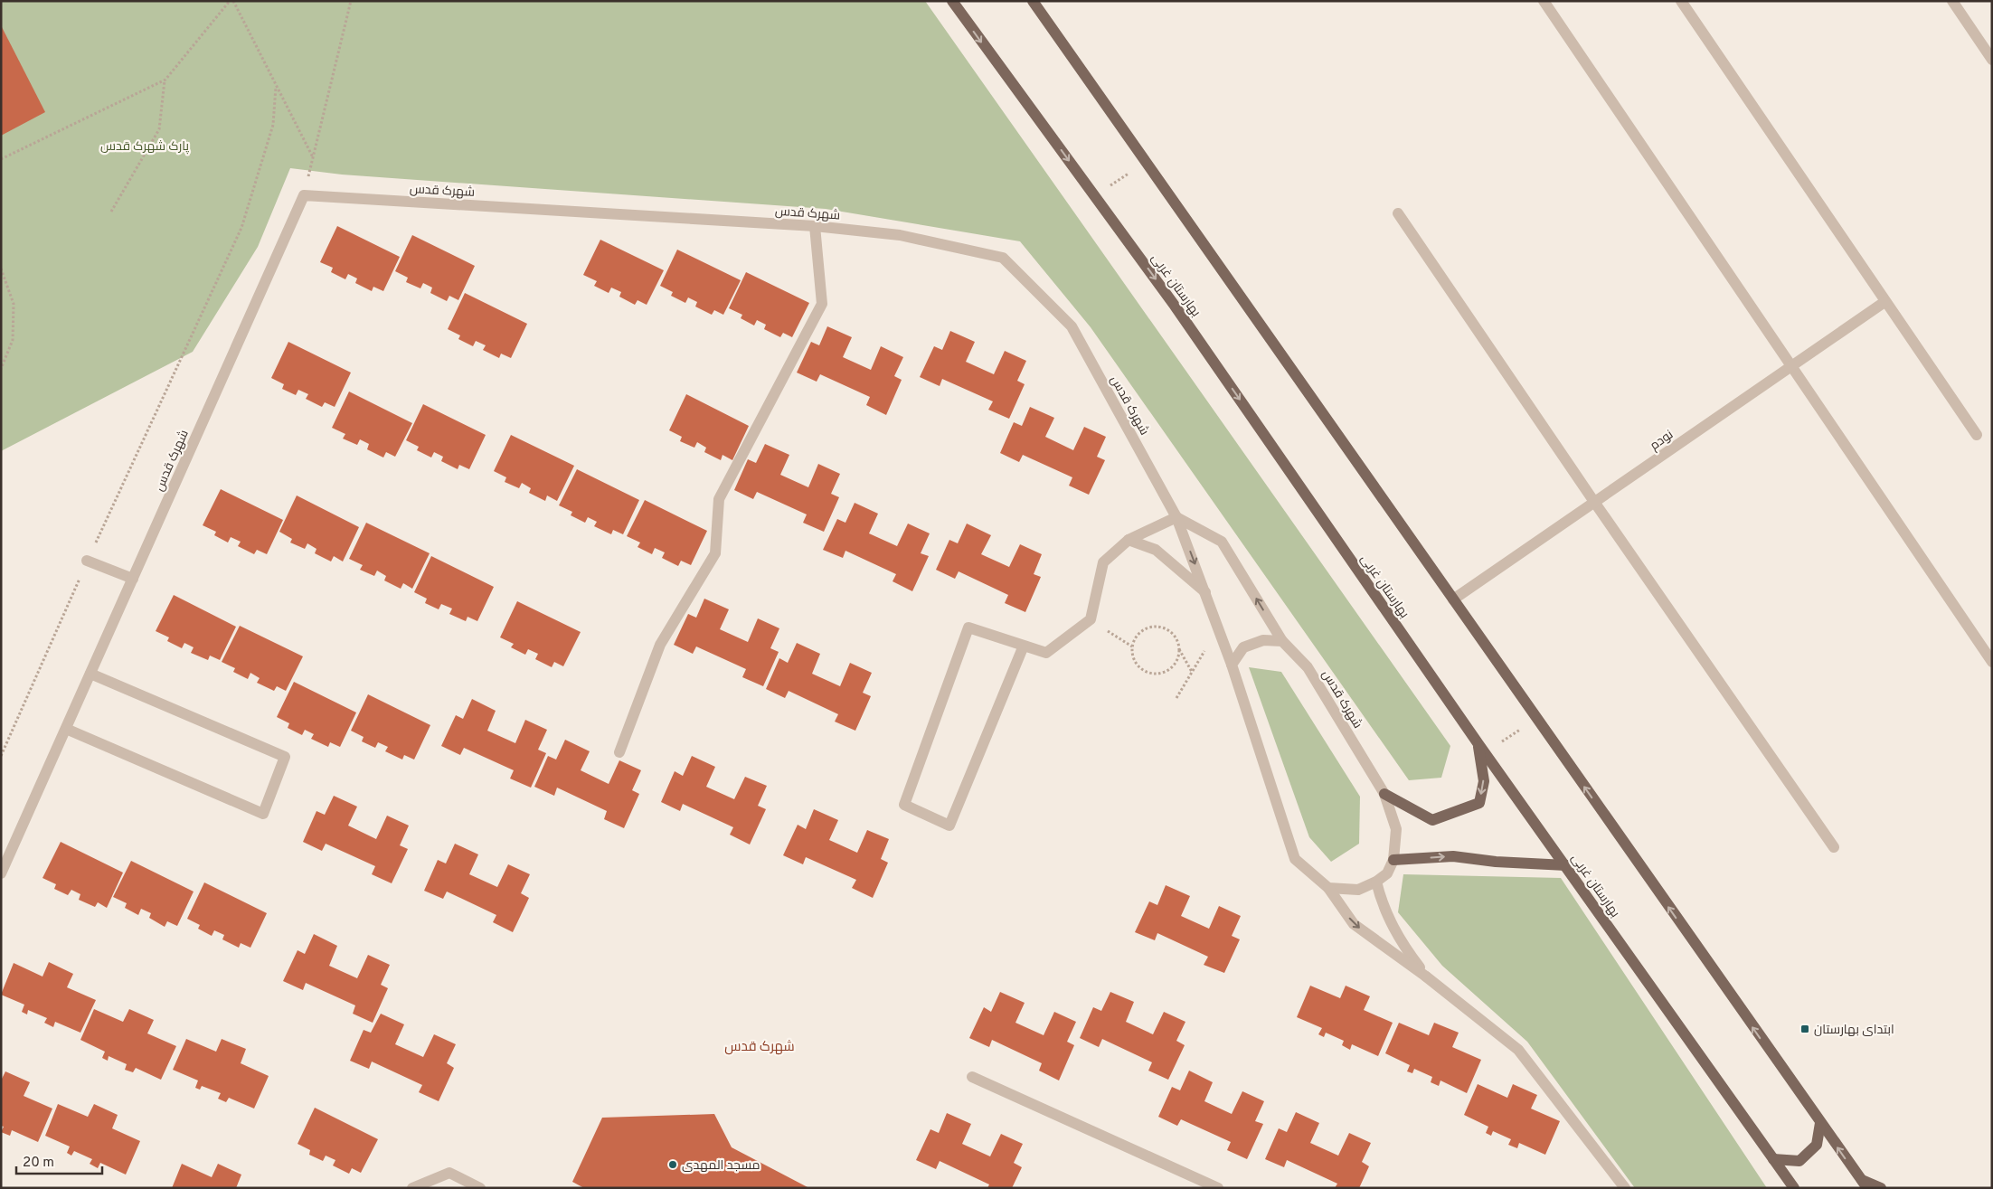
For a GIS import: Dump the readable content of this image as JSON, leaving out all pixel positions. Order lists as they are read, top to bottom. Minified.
{"streets":{"main road":["بهارستان غربی"],"street":["شهرک قدس","نودم"]},"districts":["شهرک قدس"],"parks":["پارک شهرک قدس"],"places":{"transit":["ابتدای بهارستان"],"other":["مسجد المهدی"]},"scale_bar":"20 m"}
